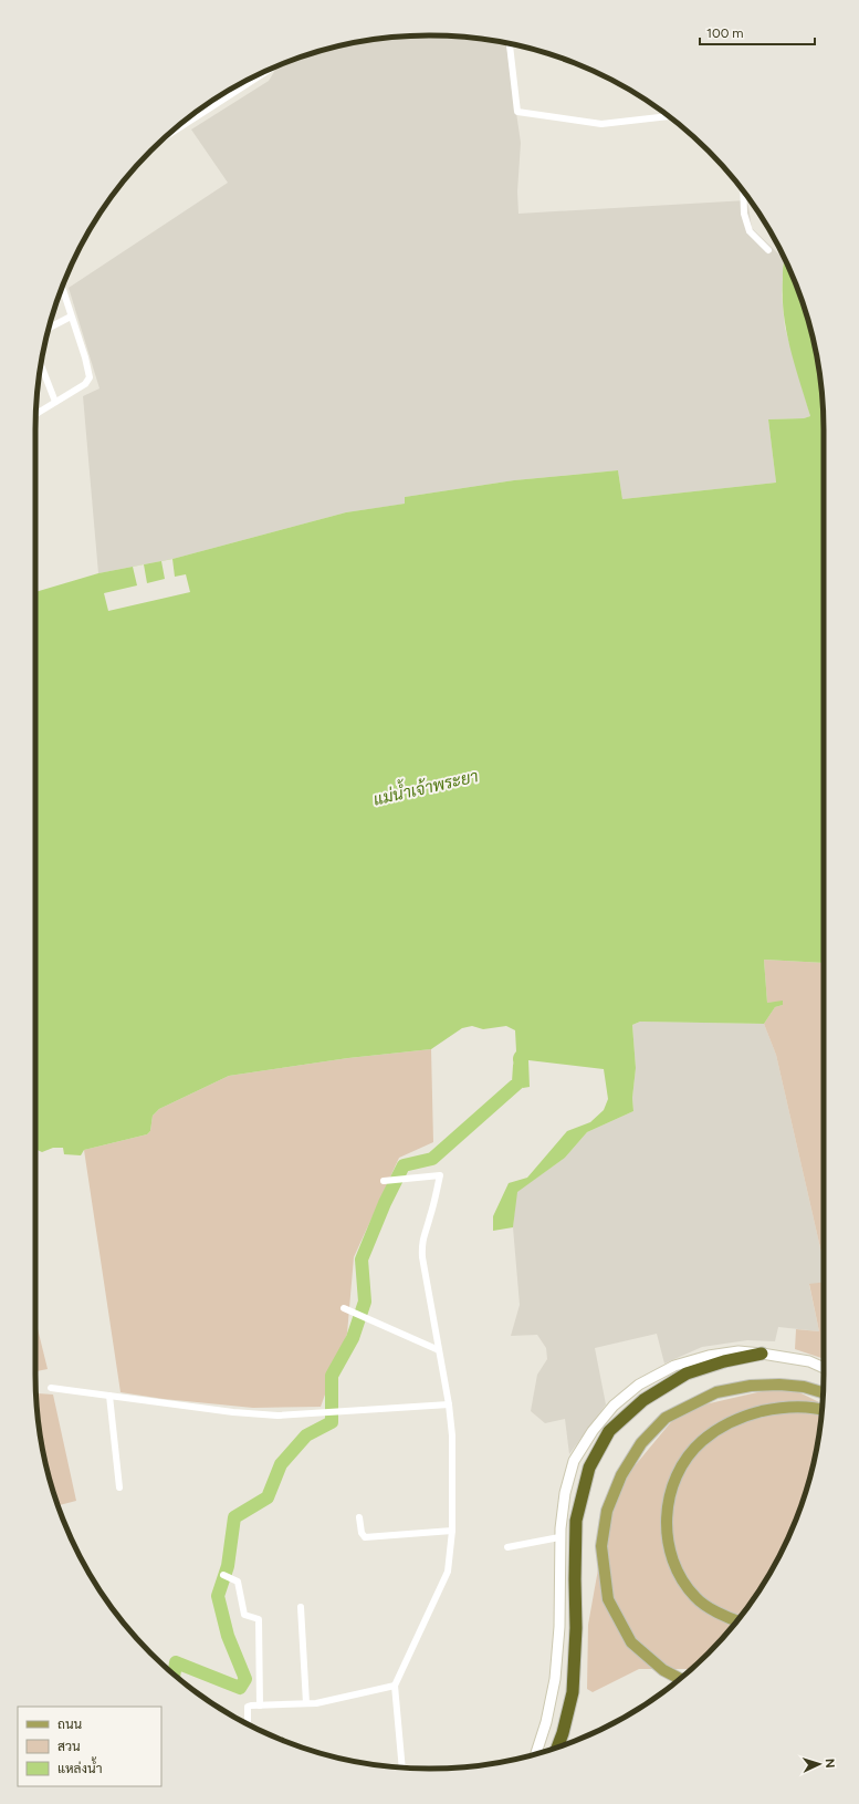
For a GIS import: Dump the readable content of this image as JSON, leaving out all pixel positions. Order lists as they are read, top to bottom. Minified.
{"water":["แม่น้ำเจ้าพระยา"],"legend":["ถนน","สวน","แหล่งน้ำ"],"scale_bar":"100 m","north":"right"}
